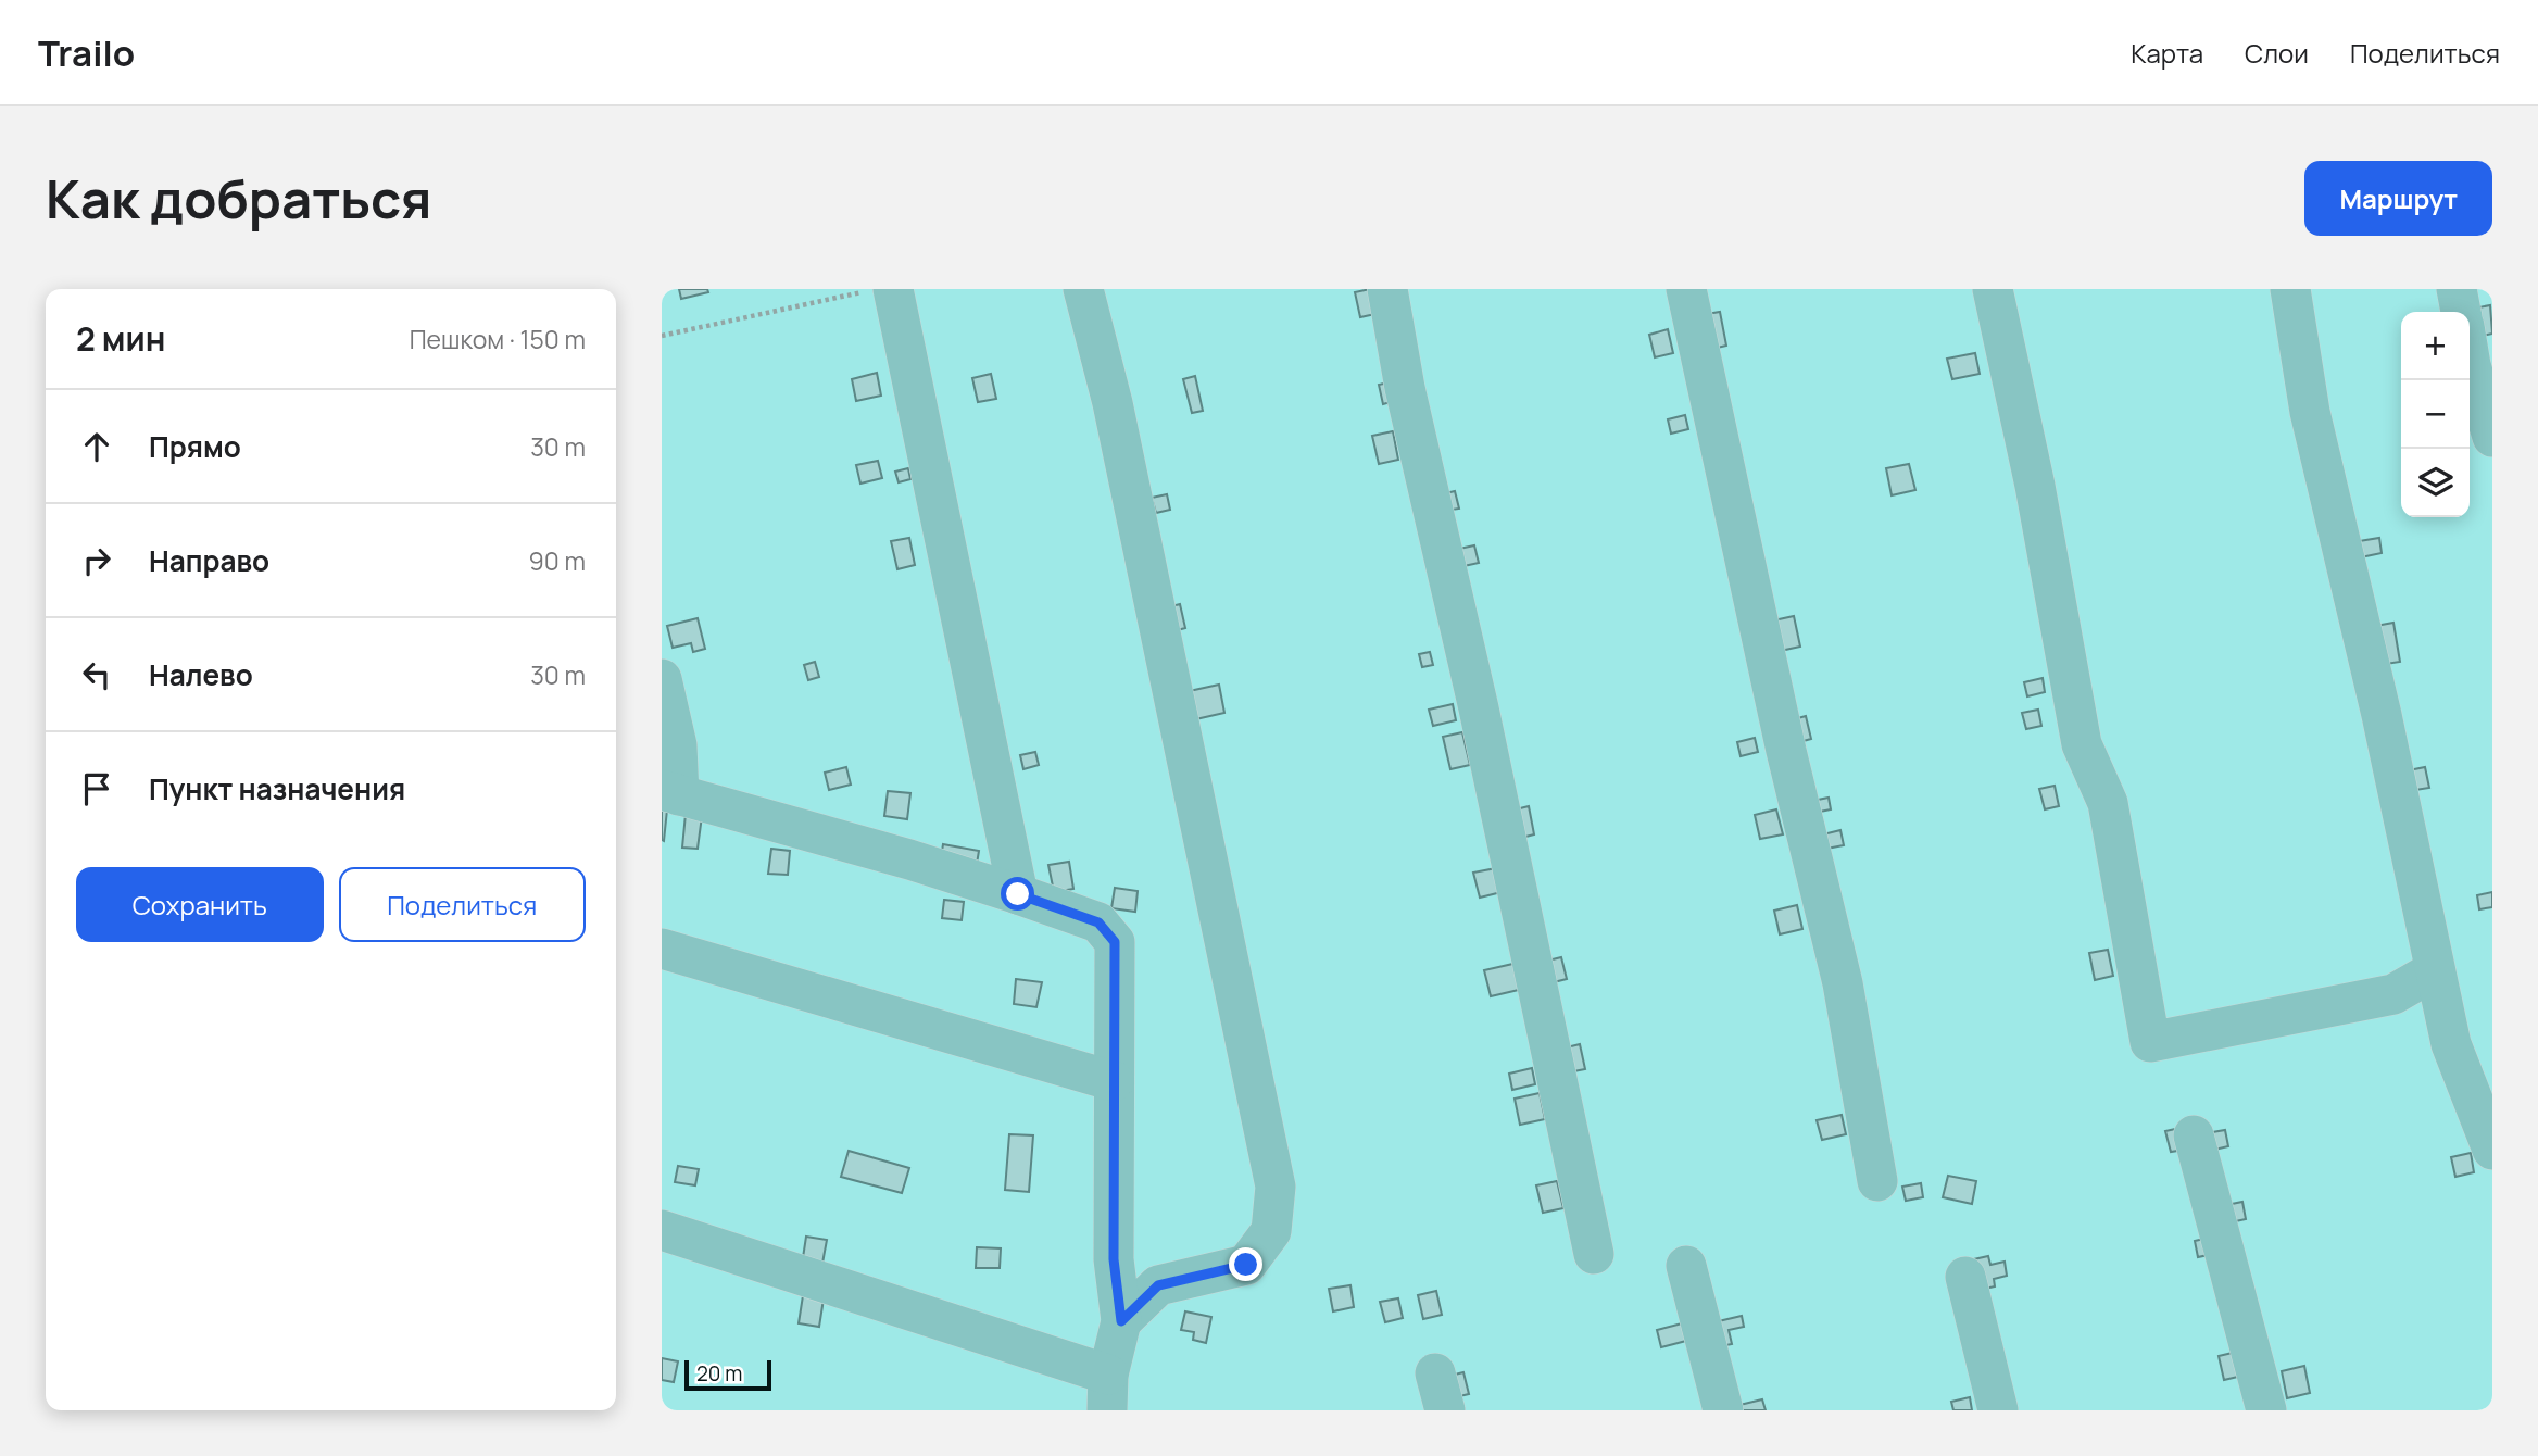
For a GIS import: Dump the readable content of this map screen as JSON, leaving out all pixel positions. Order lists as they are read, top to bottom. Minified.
{"scale_bar":"20 m","page":{"header":"Trailo","nav":["Карта","Слои","Поделиться"],"buttons":["Маршрут",["Сохранить","Поделиться"]],"title":"Как добраться","heading":["2 мин","Пешком · 150 m"],"map_buttons":["+","−"],"list":[["Прямо","30 m"],["Направо","90 m"],["Налево","30 m"],"Пункт назначения"],"scale":"20 m"}}
